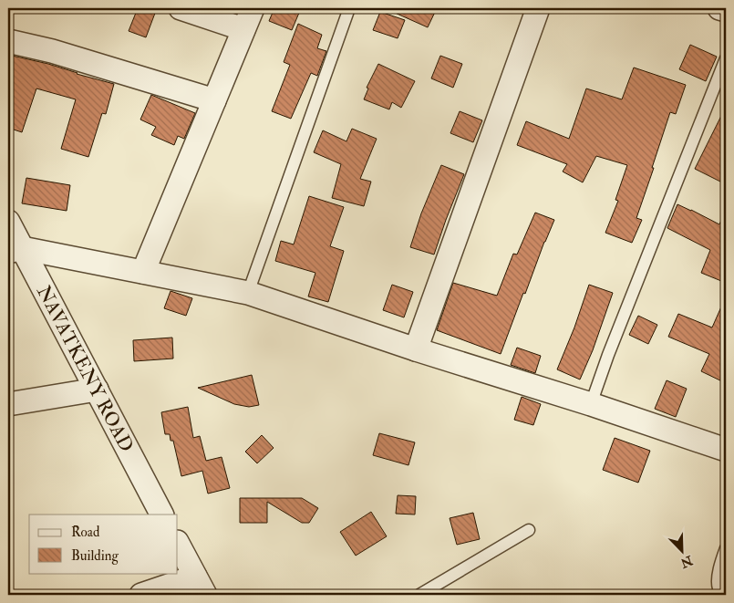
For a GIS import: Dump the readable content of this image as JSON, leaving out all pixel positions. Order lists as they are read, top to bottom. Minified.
{"streets":{"street":["NAVATKENY ROAD"]},"legend":["Road","Building"],"north":"bottom right"}
